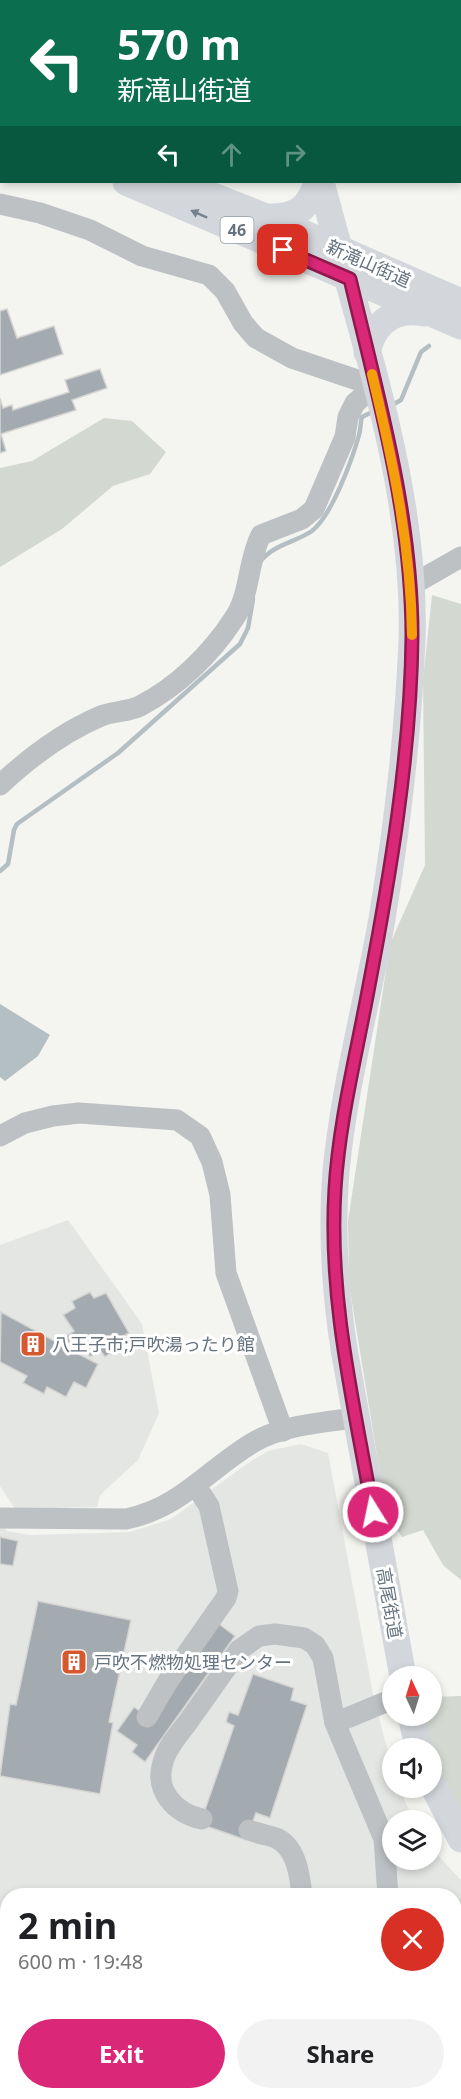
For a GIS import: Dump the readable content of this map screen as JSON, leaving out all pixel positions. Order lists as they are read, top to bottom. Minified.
{"streets":{"main road":["46","新滝山街道","高尾街道"]},"crossings":[["新滝山街道","高尾街道"]],"places":{"building":["八王子市;戸吹湯ったり館","戸吹不燃物処理センター"]},"north":"top","page":{"turn":["570 m","新滝山街道"],"heading":["2 min","600 m · 19:48"],"buttons":["Exit","Share"]}}
